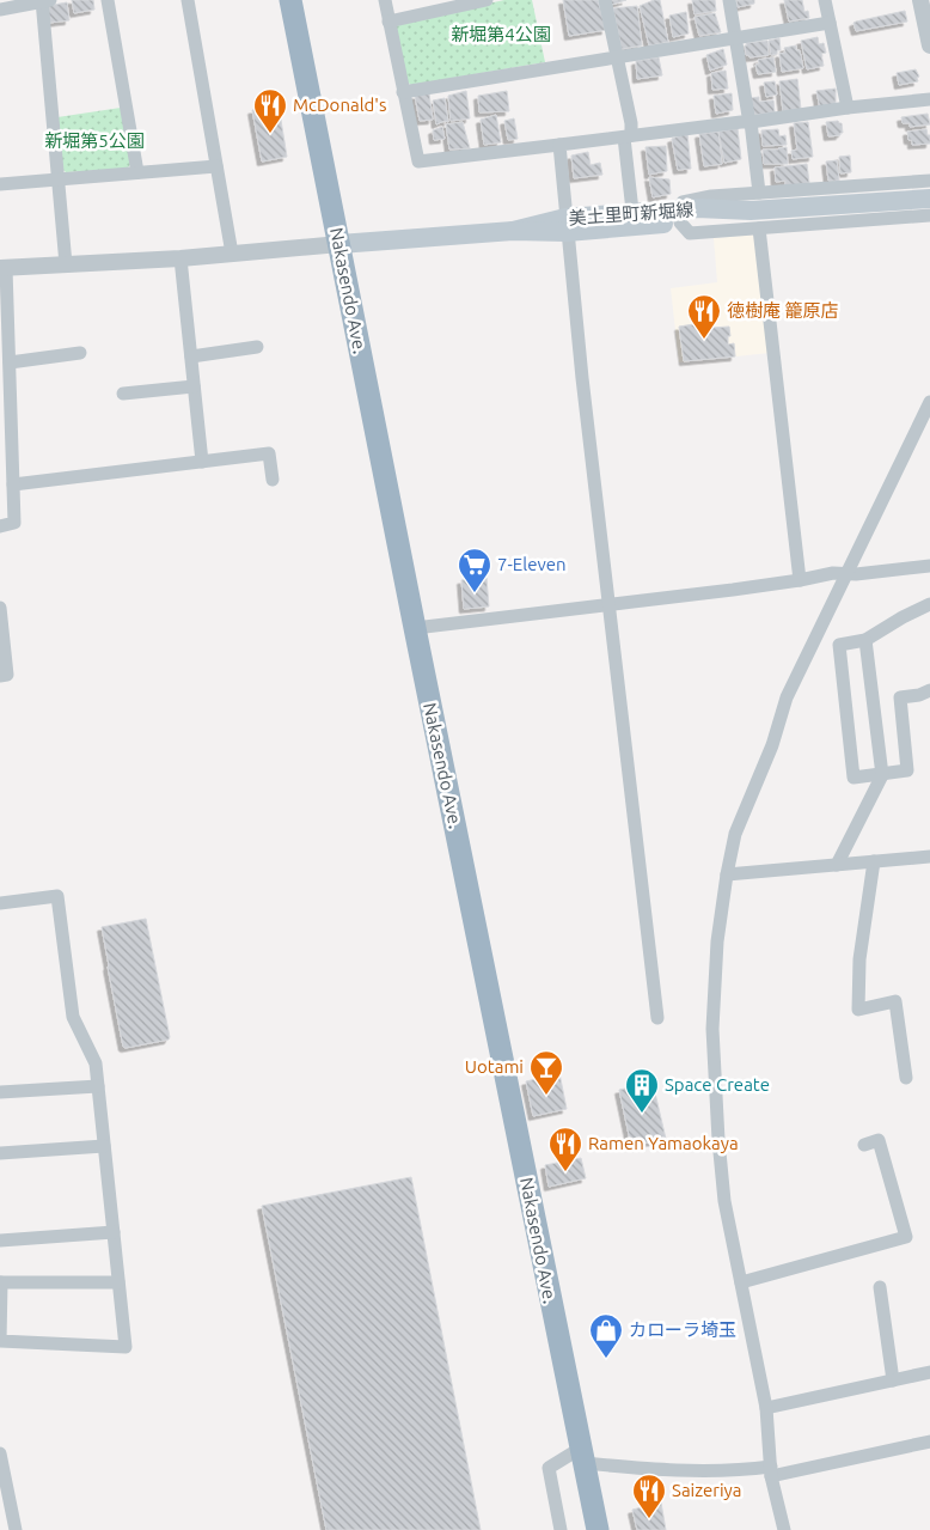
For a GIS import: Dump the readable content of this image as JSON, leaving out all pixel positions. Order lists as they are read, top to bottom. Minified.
{"streets":{"highway":["Nakasendo Ave."],"main road":["美土里町新堀線"]},"crossings":[["美土里町新堀線","Nakasendo Ave."]],"parks":["新堀第4公園","新堀第5公園"],"places":{"restaurant":["McDonald's","徳樹庵 籠原店","Ramen Yamaokaya","Saizeriya"],"supermarket":["7-Eleven"],"bar":["Uotami"],"building":["Space Create"],"shop":["カローラ埼玉"]}}
